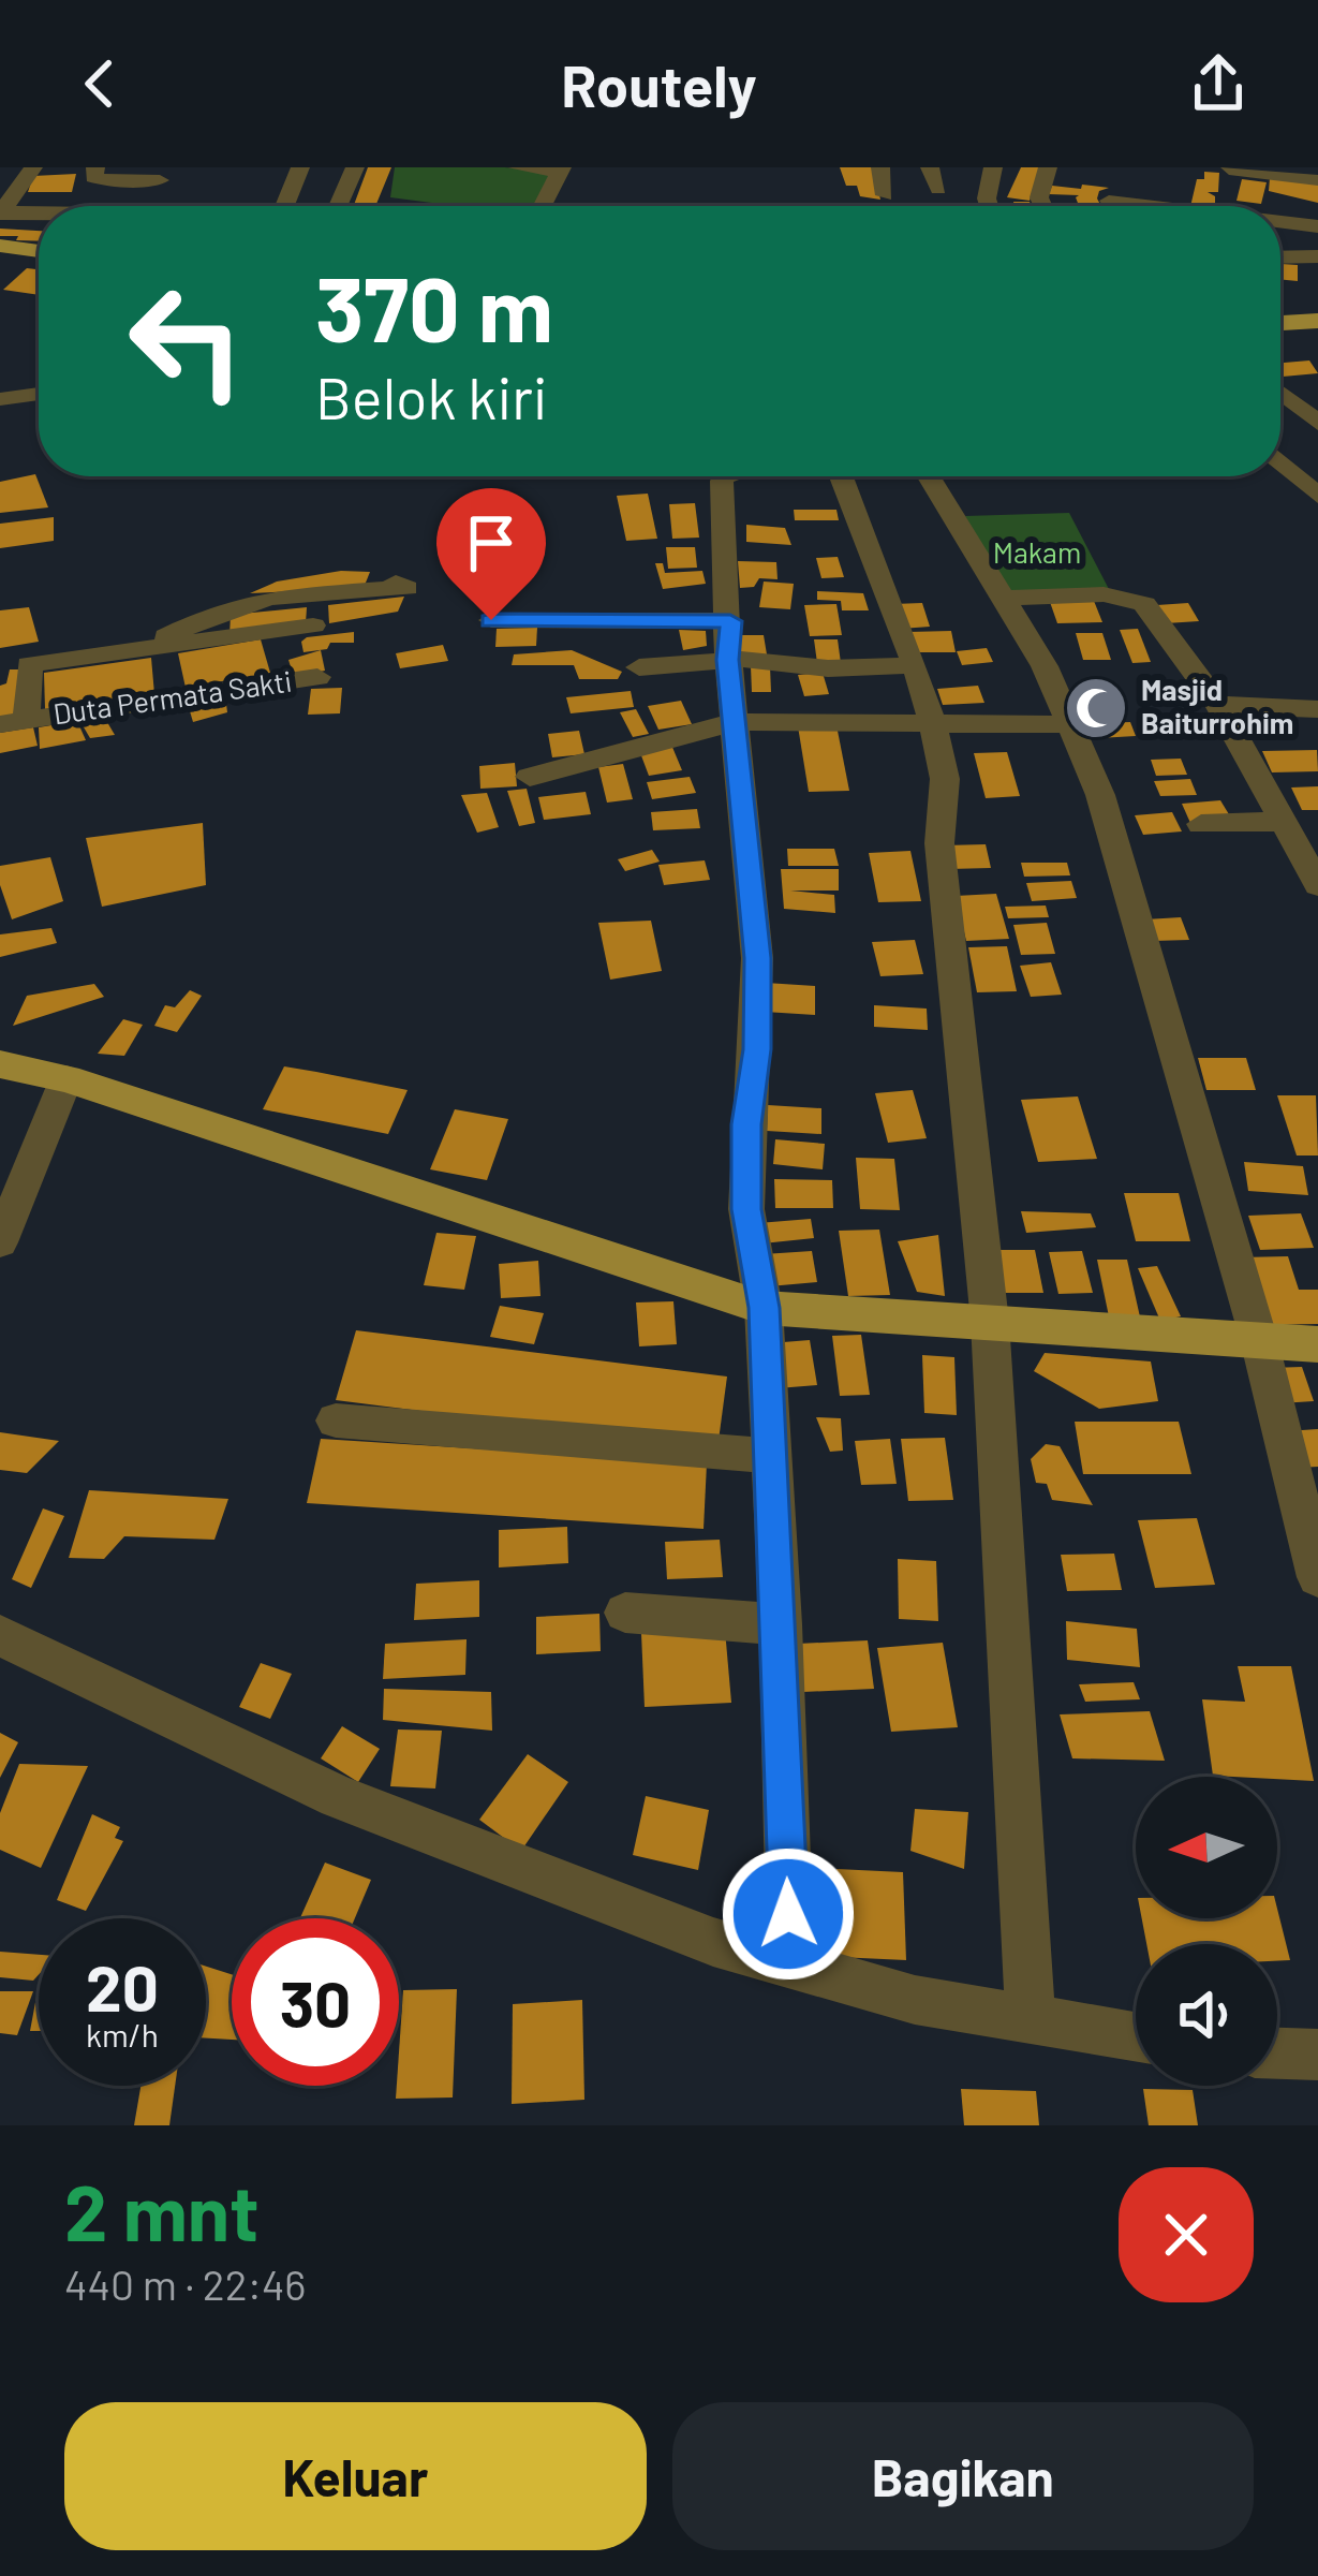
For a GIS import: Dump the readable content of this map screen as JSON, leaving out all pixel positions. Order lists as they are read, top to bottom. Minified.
{"streets":{"street":["Duta Permata Sakti"]},"parks":["Makam"],"places":{"mosque":["Masjid Baiturrohim"]},"north":"left","page":{"header":"Routely","turn":["370 m","Belok kiri"],"speed":"20 km/h","limit":"30","heading":["2 mnt","440 m · 22:46"],"buttons":["Keluar","Bagikan"]}}
